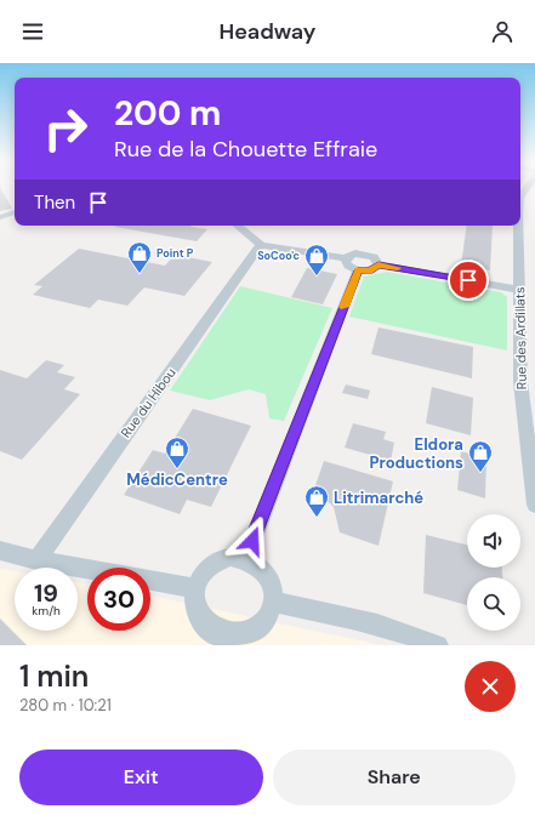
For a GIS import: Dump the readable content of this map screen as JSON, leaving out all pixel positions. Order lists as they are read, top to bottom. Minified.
{"streets":{"street":["Rue des Ardillats","Rue du Hibou"]},"places":{"shop":["Point P","SoCoo'c","MédicCentre","Eldora Productions","Litrimarché"]},"page":{"header":"Headway","turn":["200 m","Rue de la Chouette Effraie"],"then":"Then","speed":"19 km/h","limit":"30","heading":["1 min","280 m · 10:21"],"buttons":["Exit","Share"]}}
